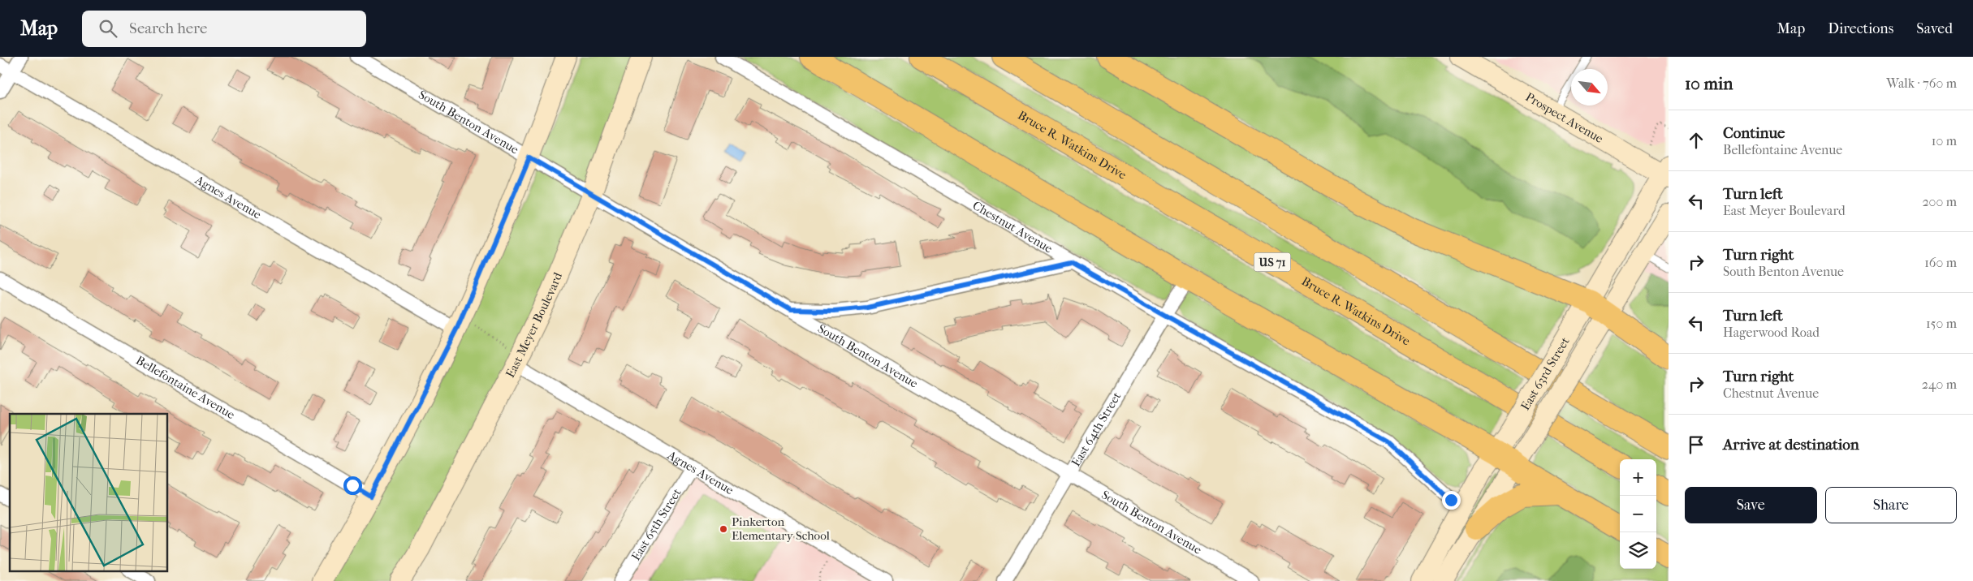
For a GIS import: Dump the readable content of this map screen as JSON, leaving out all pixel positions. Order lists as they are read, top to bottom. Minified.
{"streets":{"highway":["Bruce R. Watkins Drive","US 71"],"main road":["Prospect Avenue","East Meyer Boulevard","East 63rd Street"],"street":["South Benton Avenue","Agnes Avenue","Chestnut Avenue","Bellefontaine Avenue","East 64th Street","East 65th Street"]},"crossings":[["Prospect Avenue","East 63rd Street"],["South Benton Avenue","East Meyer Boulevard"],["South Benton Avenue","East 64th Street"],["Agnes Avenue","East Meyer Boulevard"],["Agnes Avenue","East 65th Street"],["Chestnut Avenue","East 63rd Street"],["Chestnut Avenue","East 64th Street"]],"places":["Pinkerton Elementary School"],"north":"bottom right","page":{"header":"Map","search":"Search here","nav":["Map","Directions","Saved"],"heading":["10 min","Walk · 760 m"],"list":[["Continue","Bellefontaine Avenue","10 m"],["Turn left","East Meyer Boulevard","200 m"],["Turn right","South Benton Avenue","160 m"],["Turn left","Hagerwood Road","150 m"],["Turn right","Chestnut Avenue","240 m"],"Arrive at destination"],"map_buttons":["+","−"],"buttons":["Save","Share"]}}
